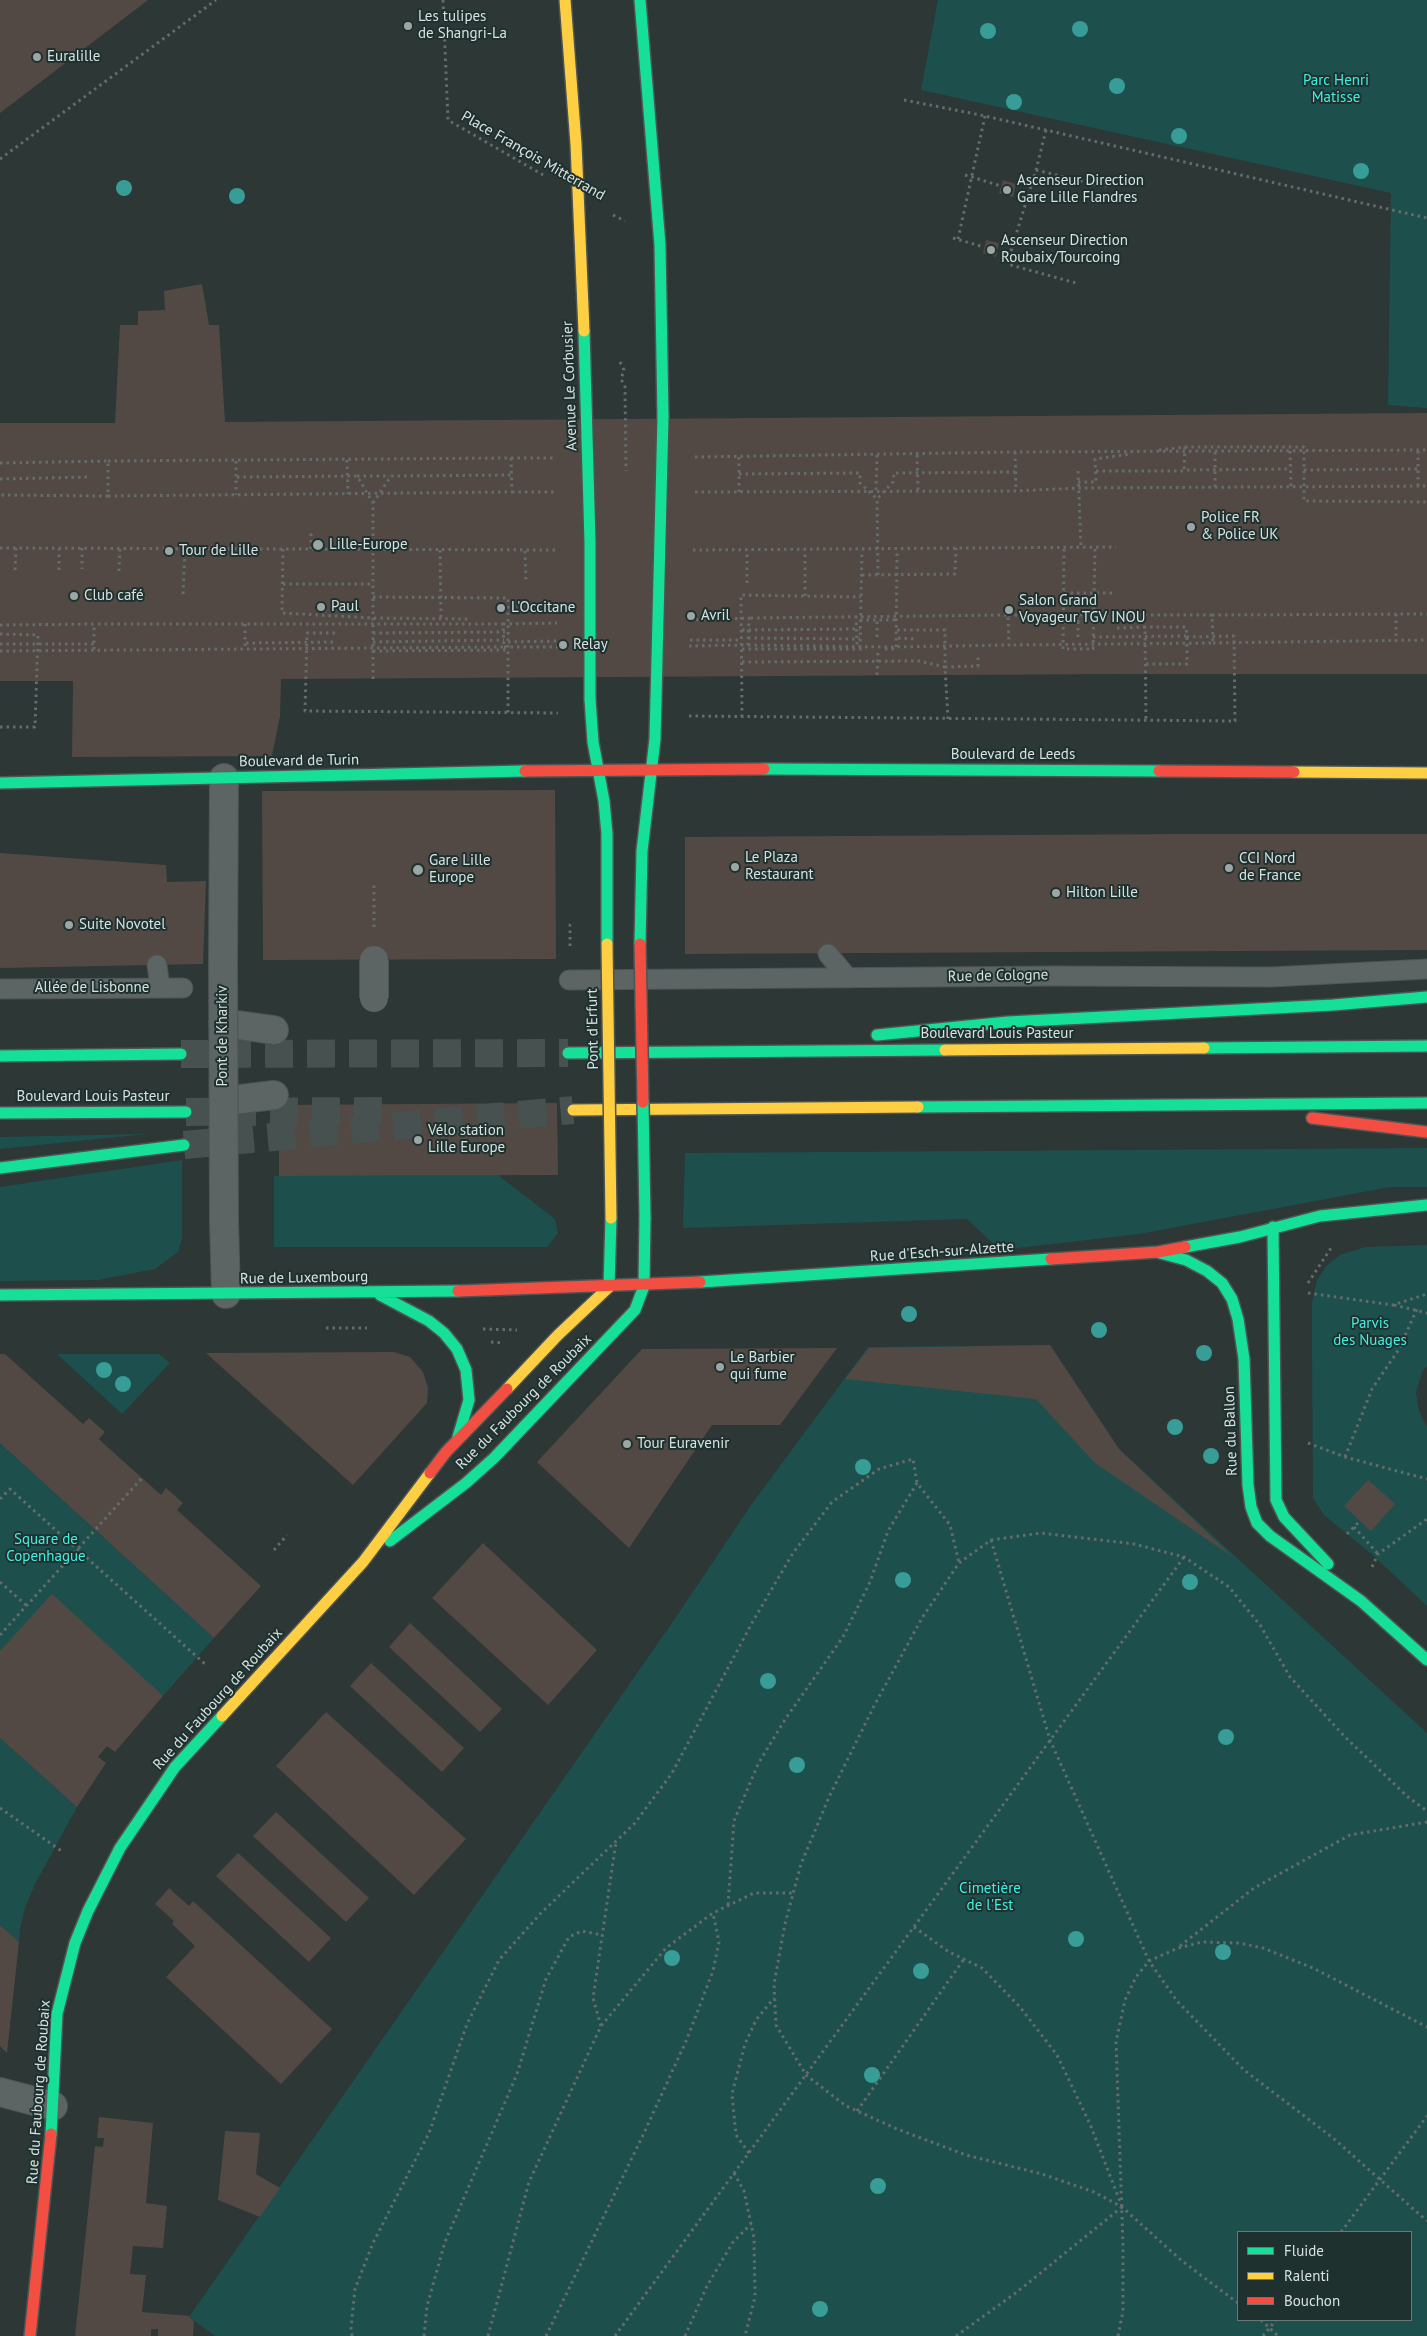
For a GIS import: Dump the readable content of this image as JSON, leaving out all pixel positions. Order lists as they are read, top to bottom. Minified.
{"streets":{"main road":["Avenue Le Corbusier","Boulevard de Leeds","Boulevard de Turin","Pont d'Erfurt","Boulevard Louis Pasteur","Rue d'Esch-sur-Alzette","Rue de Luxembourg","Rue du Faubourg de Roubaix","Rue du Ballon"],"street":["Pont de Kharkiv"],"lane":["Rue de Cologne","Allée de Lisbonne"],"path":["Place François Mitterrand"]},"crossings":[["Avenue Le Corbusier","Boulevard de Leeds"],["Avenue Le Corbusier","Boulevard de Turin"],["Avenue Le Corbusier","Pont d'Erfurt"],["Boulevard de Leeds","Boulevard de Turin"],["Boulevard de Leeds","Pont d'Erfurt"],["Boulevard de Turin","Pont d'Erfurt"],["Boulevard de Turin","Pont de Kharkiv"],["Pont d'Erfurt","Rue d'Esch-sur-Alzette"],["Pont d'Erfurt","Rue de Luxembourg"],["Pont d'Erfurt","Rue du Faubourg de Roubaix"],["Pont de Kharkiv","Rue de Luxembourg"],["Rue d'Esch-sur-Alzette","Rue de Luxembourg"],["Rue d'Esch-sur-Alzette","Rue du Faubourg de Roubaix"],["Rue d'Esch-sur-Alzette","Rue du Ballon"],["Rue de Luxembourg","Rue du Faubourg de Roubaix"]],"parks":["Parc Henri Matisse","Parvis des Nuages","Square de Copenhague","Cimetière de l'Est"],"places":["Les tulipes de Shangri-La","Euralille","Ascenseur Direction Gare Lille Flandres","Ascenseur Direction Roubaix/Tourcoing","Police FR & Police UK","Lille-Europe","Tour de Lille","Club café","Paul","L'Occitane","Salon Grand Voyageur TGV INOU","Avril","Relay","Le Plaza Restaurant","CCI Nord de France","Gare Lille Europe","Hilton Lille","Suite Novotel","Vélo station Lille Europe","Le Barbier qui fume","Tour Euravenir"],"legend":["Fluide","Ralenti","Bouchon"]}
